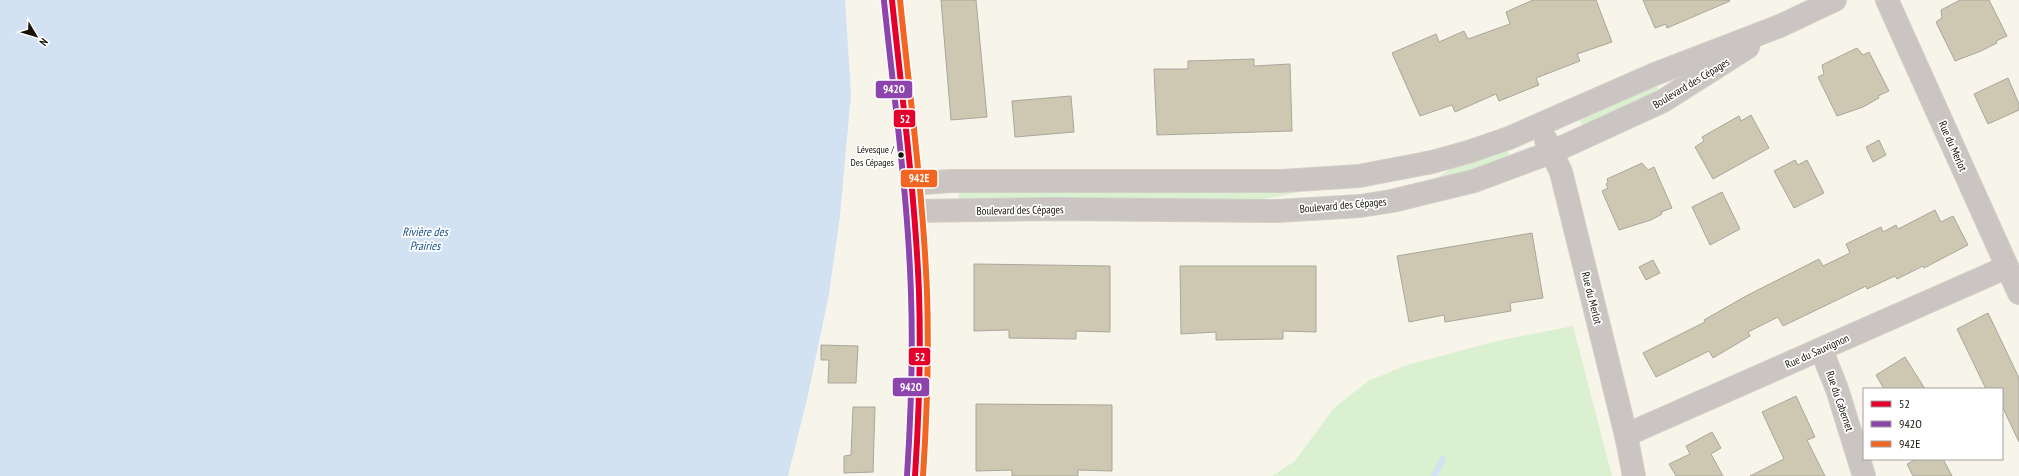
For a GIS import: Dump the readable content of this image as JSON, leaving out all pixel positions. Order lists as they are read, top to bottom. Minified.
{"streets":{"street":["Boulevard des Cépages","Rue du Merlot","Rue du Sauvignon","Rue du Cabernet"]},"crossings":[["Boulevard des Cépages","Rue du Merlot"],["Rue du Merlot","Rue du Sauvignon"],["Rue du Sauvignon","Rue du Cabernet"]],"water":["Rivière des Prairies"],"places":["Lévesque / Des Cépages"],"lines":["transit line 52","transit line 942E","transit line 942O"],"legend":["52","942O","942E"],"north":"bottom right"}
